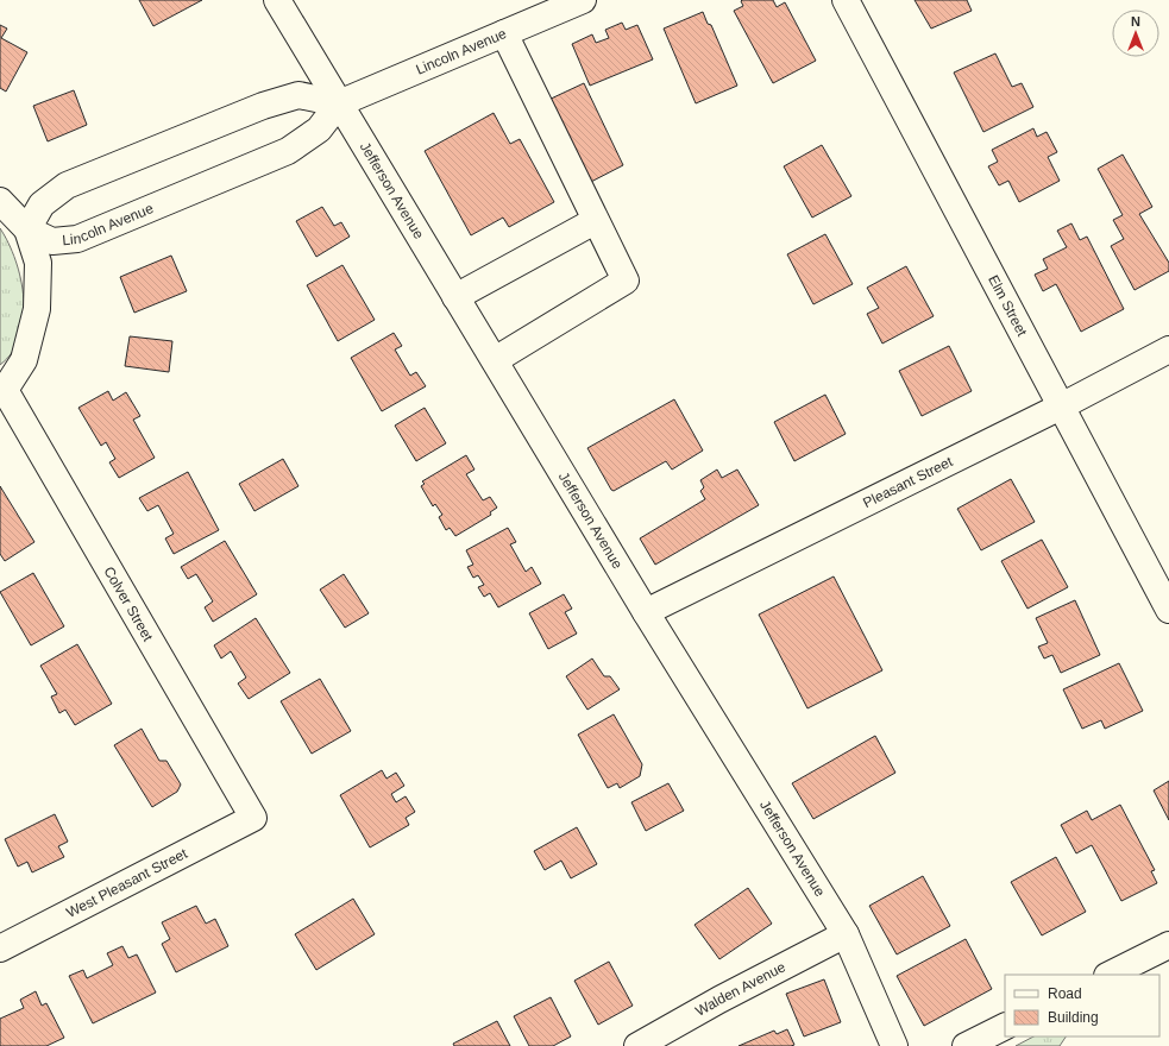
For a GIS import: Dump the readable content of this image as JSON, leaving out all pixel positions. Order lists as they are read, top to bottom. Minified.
{"streets":{"street":["Lincoln Avenue","Jefferson Avenue","Elm Street","Pleasant Street","Colver Street","West Pleasant Street","Walden Avenue"]},"crossings":[["Lincoln Avenue","Jefferson Avenue"],["Jefferson Avenue","Pleasant Street"],["Jefferson Avenue","Walden Avenue"],["Elm Street","Pleasant Street"],["Colver Street","West Pleasant Street"]],"legend":["Road","Building"],"north":"top"}
